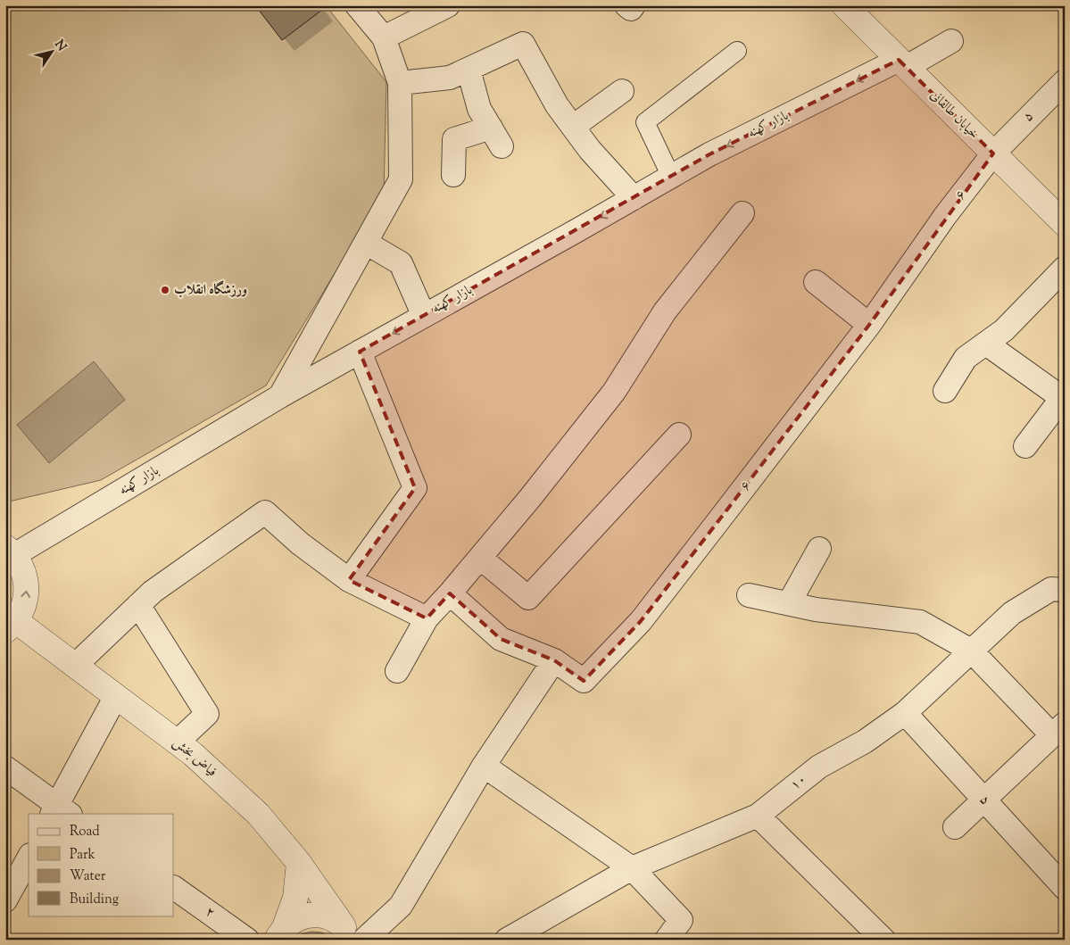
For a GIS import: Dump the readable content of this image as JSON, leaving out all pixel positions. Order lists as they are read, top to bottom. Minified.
{"streets":{"street":["خیابان طالقانی","۵","بازار کهنه","۶","فیاض بخش","۱۰","۲"]},"crossings":[["خیابان طالقانی","۵"],["خیابان طالقانی","بازار کهنه"],["خیابان طالقانی","۶"],["۵","۶"],["۵","۱۰"]],"places":["ورزشگاه انقلاب"],"legend":["Road","Park","Water","Building"],"north":"top right"}
